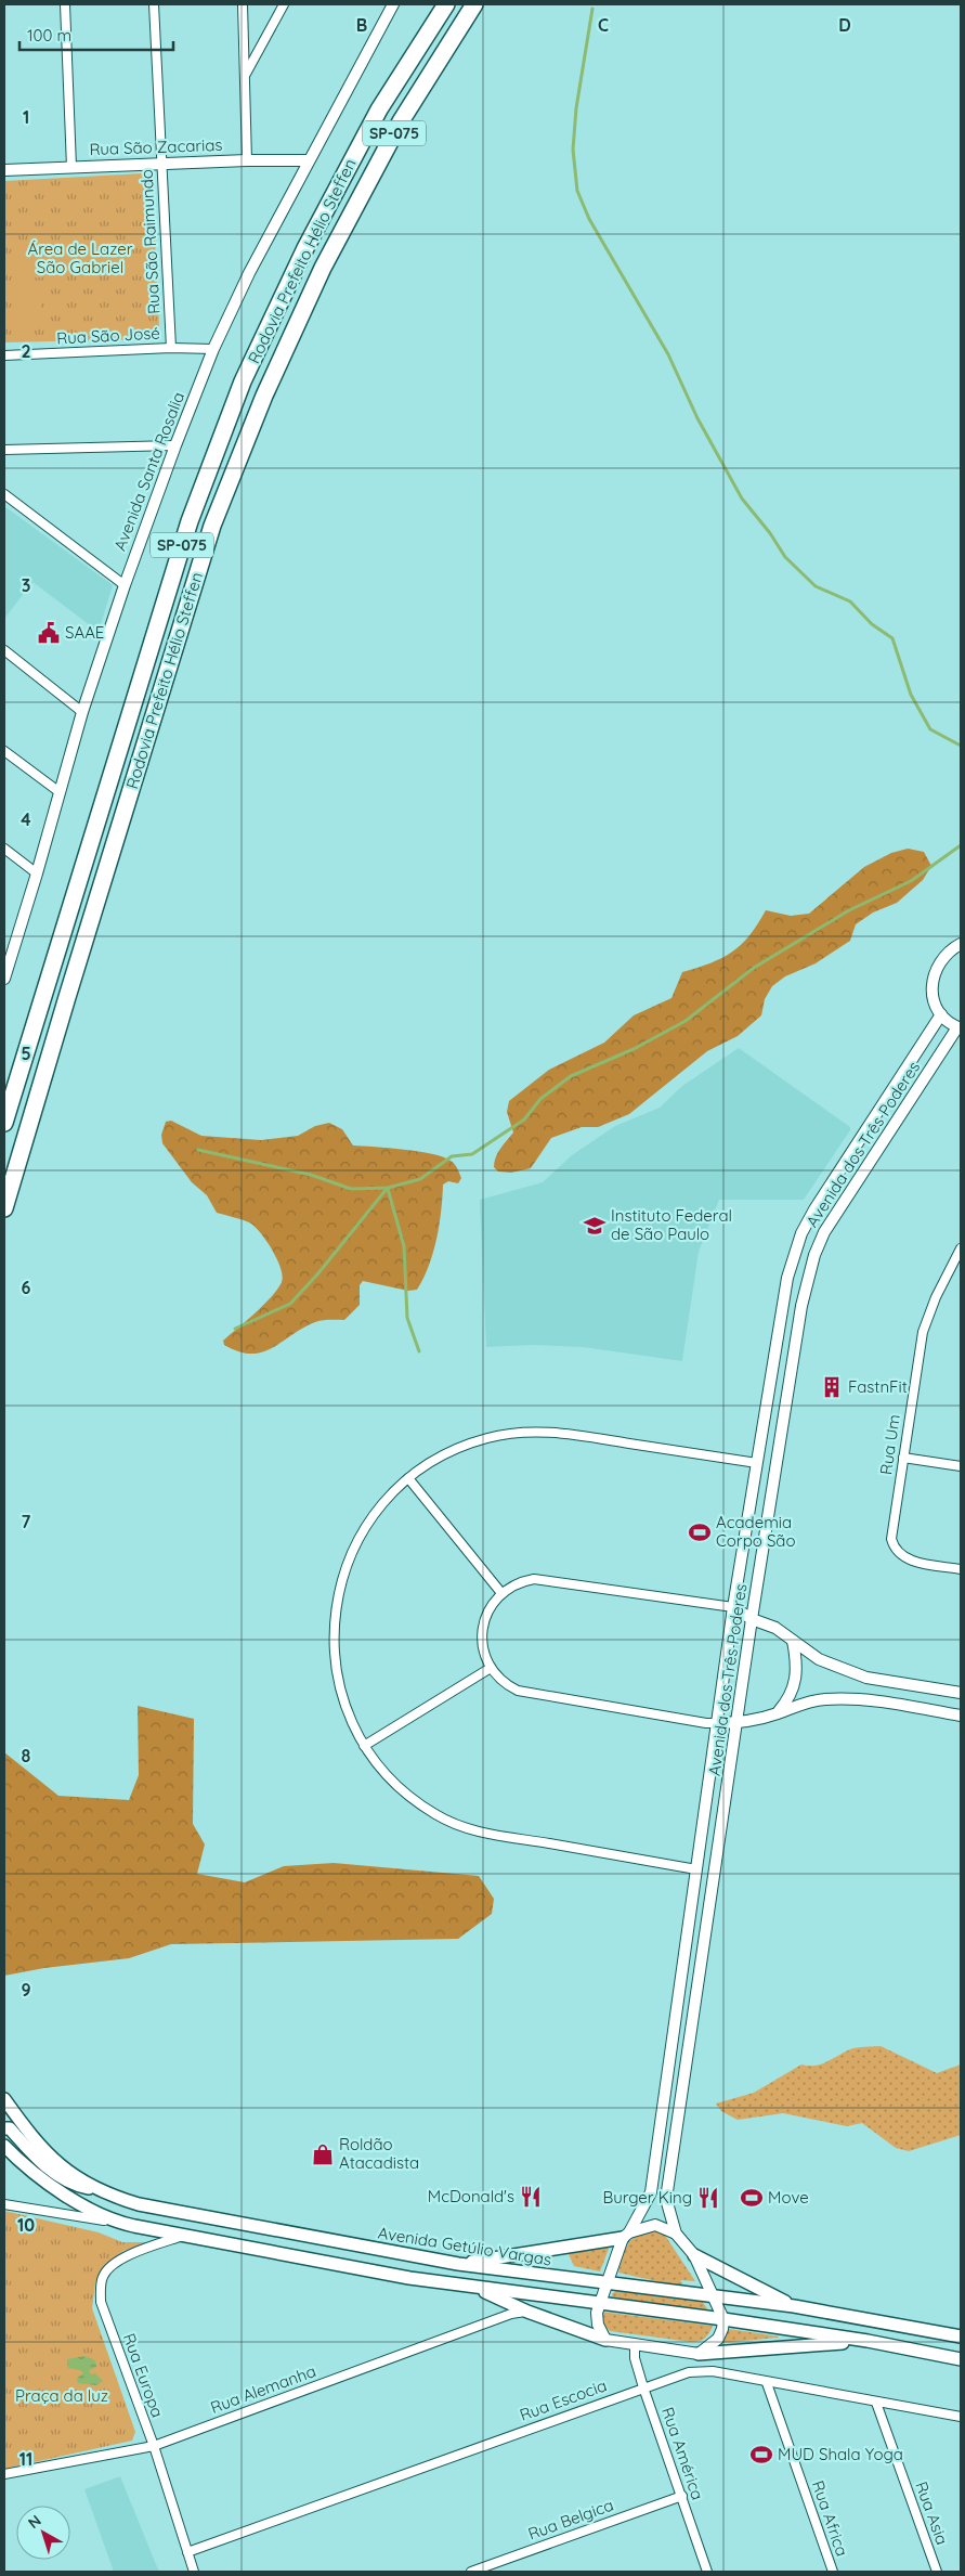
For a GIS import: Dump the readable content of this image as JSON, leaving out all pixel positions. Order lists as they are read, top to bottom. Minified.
{"streets":{"highway":["SP-075","Rodovia Prefeito Hélio Steffen"],"main road":["Avenida Getúlio Vargas"],"street":["Rua São Zacarias","Rua São Raimundo","Rua São José","Avenida Santa Rosalia","Avenida dos Três Poderes","Rua Um","Rua Europa","Rua Alemanha","Rua Escocia","Rua América","Rua Asia","Rua Africa","Rua Belgica"]},"crossings":[["Rua São Zacarias","Rua São Raimundo"],["Rua São Zacarias","Avenida Santa Rosalia"],["Rua São Raimundo","Rua São José"],["Rua São José","Avenida Santa Rosalia"],["Avenida dos Três Poderes","Avenida Getúlio Vargas"],["Rua Europa","Rua Alemanha"],["Rua Europa","Rua Escocia"],["Rua Escocia","Rua América"],["Rua Escocia","Rua Asia"],["Rua Escocia","Rua Africa"],["Rua América","Rua Belgica"]],"parks":["Área de Lazer São Gabriel","Praça da luz"],"places":{"public building":["SAAE"],"school or university":["Instituto Federal de São Paulo"],"building":["FastnFit"],"sports":["Academia Corpo São","Move","MUD Shala Yoga"],"shop":["Roldão Atacadista"],"restaurant":["McDonald's","Burger King"]},"scale_bar":"100 m","north":"top left","grid":{"columns":["B","C","D"],"rows":["1","2","3","4","5","6","7","8","9","10","11"]}}
